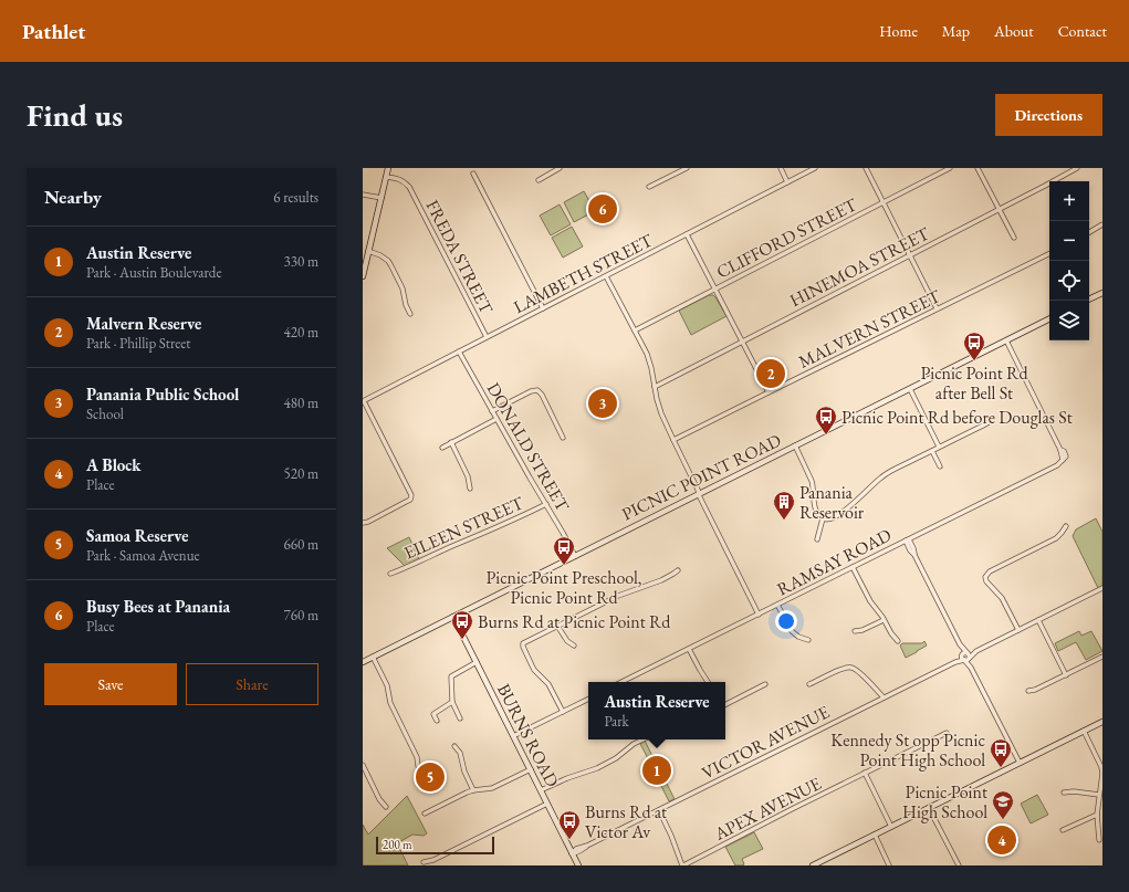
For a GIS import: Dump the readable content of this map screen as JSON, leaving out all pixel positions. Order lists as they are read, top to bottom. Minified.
{"streets":{"street":["CLIFFORD STREET","FREDA STREET","HINEMOA STREET","LAMBETH STREET","MALVERN STREET","DONALD STREET","PICNIC POINT ROAD","EILEEN STREET","RAMSAY ROAD","BURNS ROAD","VICTOR AVENUE","APEX AVENUE"]},"crossings":[["FREDA STREET","LAMBETH STREET"],["LAMBETH STREET","DONALD STREET"],["DONALD STREET","PICNIC POINT ROAD"],["DONALD STREET","EILEEN STREET"],["PICNIC POINT ROAD","RAMSAY ROAD"],["PICNIC POINT ROAD","BURNS ROAD"],["BURNS ROAD","VICTOR AVENUE"],["VICTOR AVENUE","APEX AVENUE"]],"places":{"bus stop":["Picnic Point Rd after Bell St","Picnic Point Rd before Douglas St","Picnic Point Preschool, Picnic Point Rd","Burns Rd at Picnic Point Rd","Kennedy St opp Picnic Point High School","Burns Rd at Victor Av"],"building":["Panania Reservoir"],"school or university":["Picnic Point High School"]},"scale_bar":"200 m","page":{"header":"Pathlet","nav":["Home","Map","About","Contact"],"buttons":["Directions",["Save","Share"]],"title":"Find us","heading":["Nearby","6 results"],"map_buttons":["+","−"],"pins":["6","2","3","1","5","4"],"list":[{"mark":"1","name":"Austin Reserve","note":"Park · Austin Boulevarde","value":"330 m"},{"mark":"2","name":"Malvern Reserve","note":"Park · Phillip Street","value":"420 m"},{"mark":"3","name":"Panania Public School","note":"School","value":"480 m"},{"mark":"4","name":"A Block","note":"Place","value":"520 m"},{"mark":"5","name":"Samoa Reserve","note":"Park · Samoa Avenue","value":"660 m"},{"mark":"6","name":"Busy Bees at Panania","note":"Place","value":"760 m"}],"popup":["Austin Reserve","Park"],"scale":"200 m"}}
